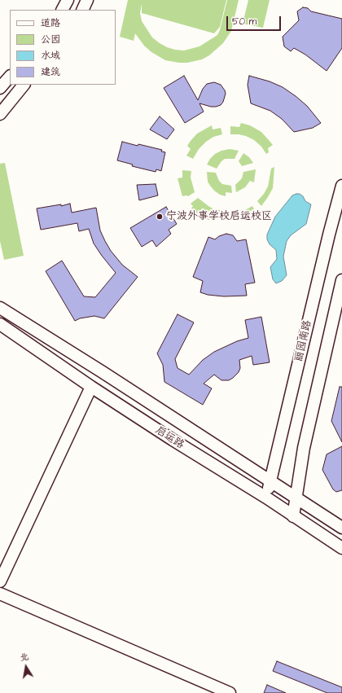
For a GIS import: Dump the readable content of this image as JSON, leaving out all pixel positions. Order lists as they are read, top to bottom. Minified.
{"streets":{"main road":["丽园南路","启运路"]},"crossings":[["丽园南路","启运路"]],"places":["宁波外事学校启运校区"],"legend":["道路","公园","水域","建筑"],"scale_bar":"50 m","north":"top"}
